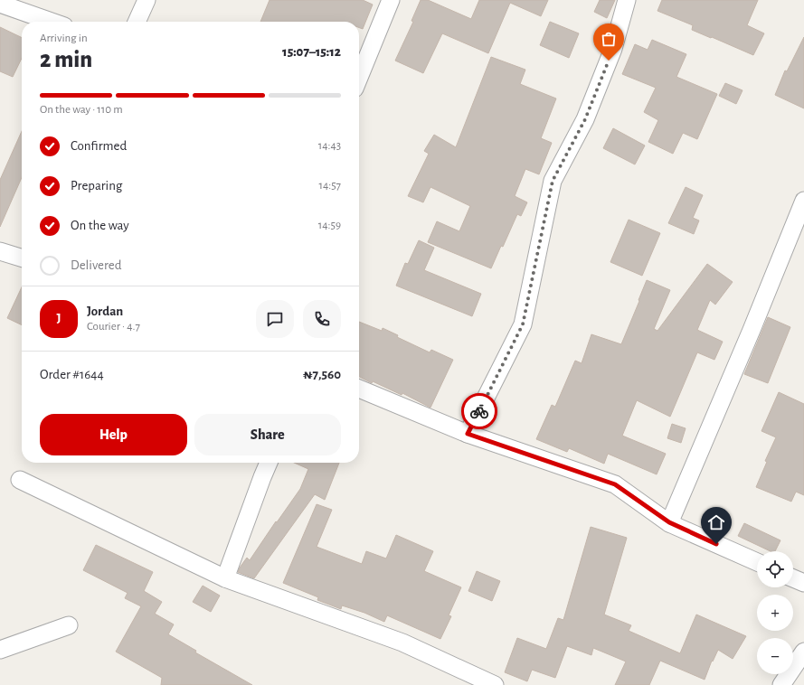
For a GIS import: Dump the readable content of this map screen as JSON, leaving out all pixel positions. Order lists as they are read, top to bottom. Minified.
{"page":{"heading":["2 min","Arriving in","15:07–15:12"],"panel":["Jordan","Courier · 4.7","Order #1644","₦7,560"],"bar":"On the way · 110 m","list":[["Confirmed","14:43"],["Preparing","14:57"],["On the way","14:59"],"Delivered"],"round":"J","buttons":["Help","Share"],"map_buttons":["+","−"]}}
